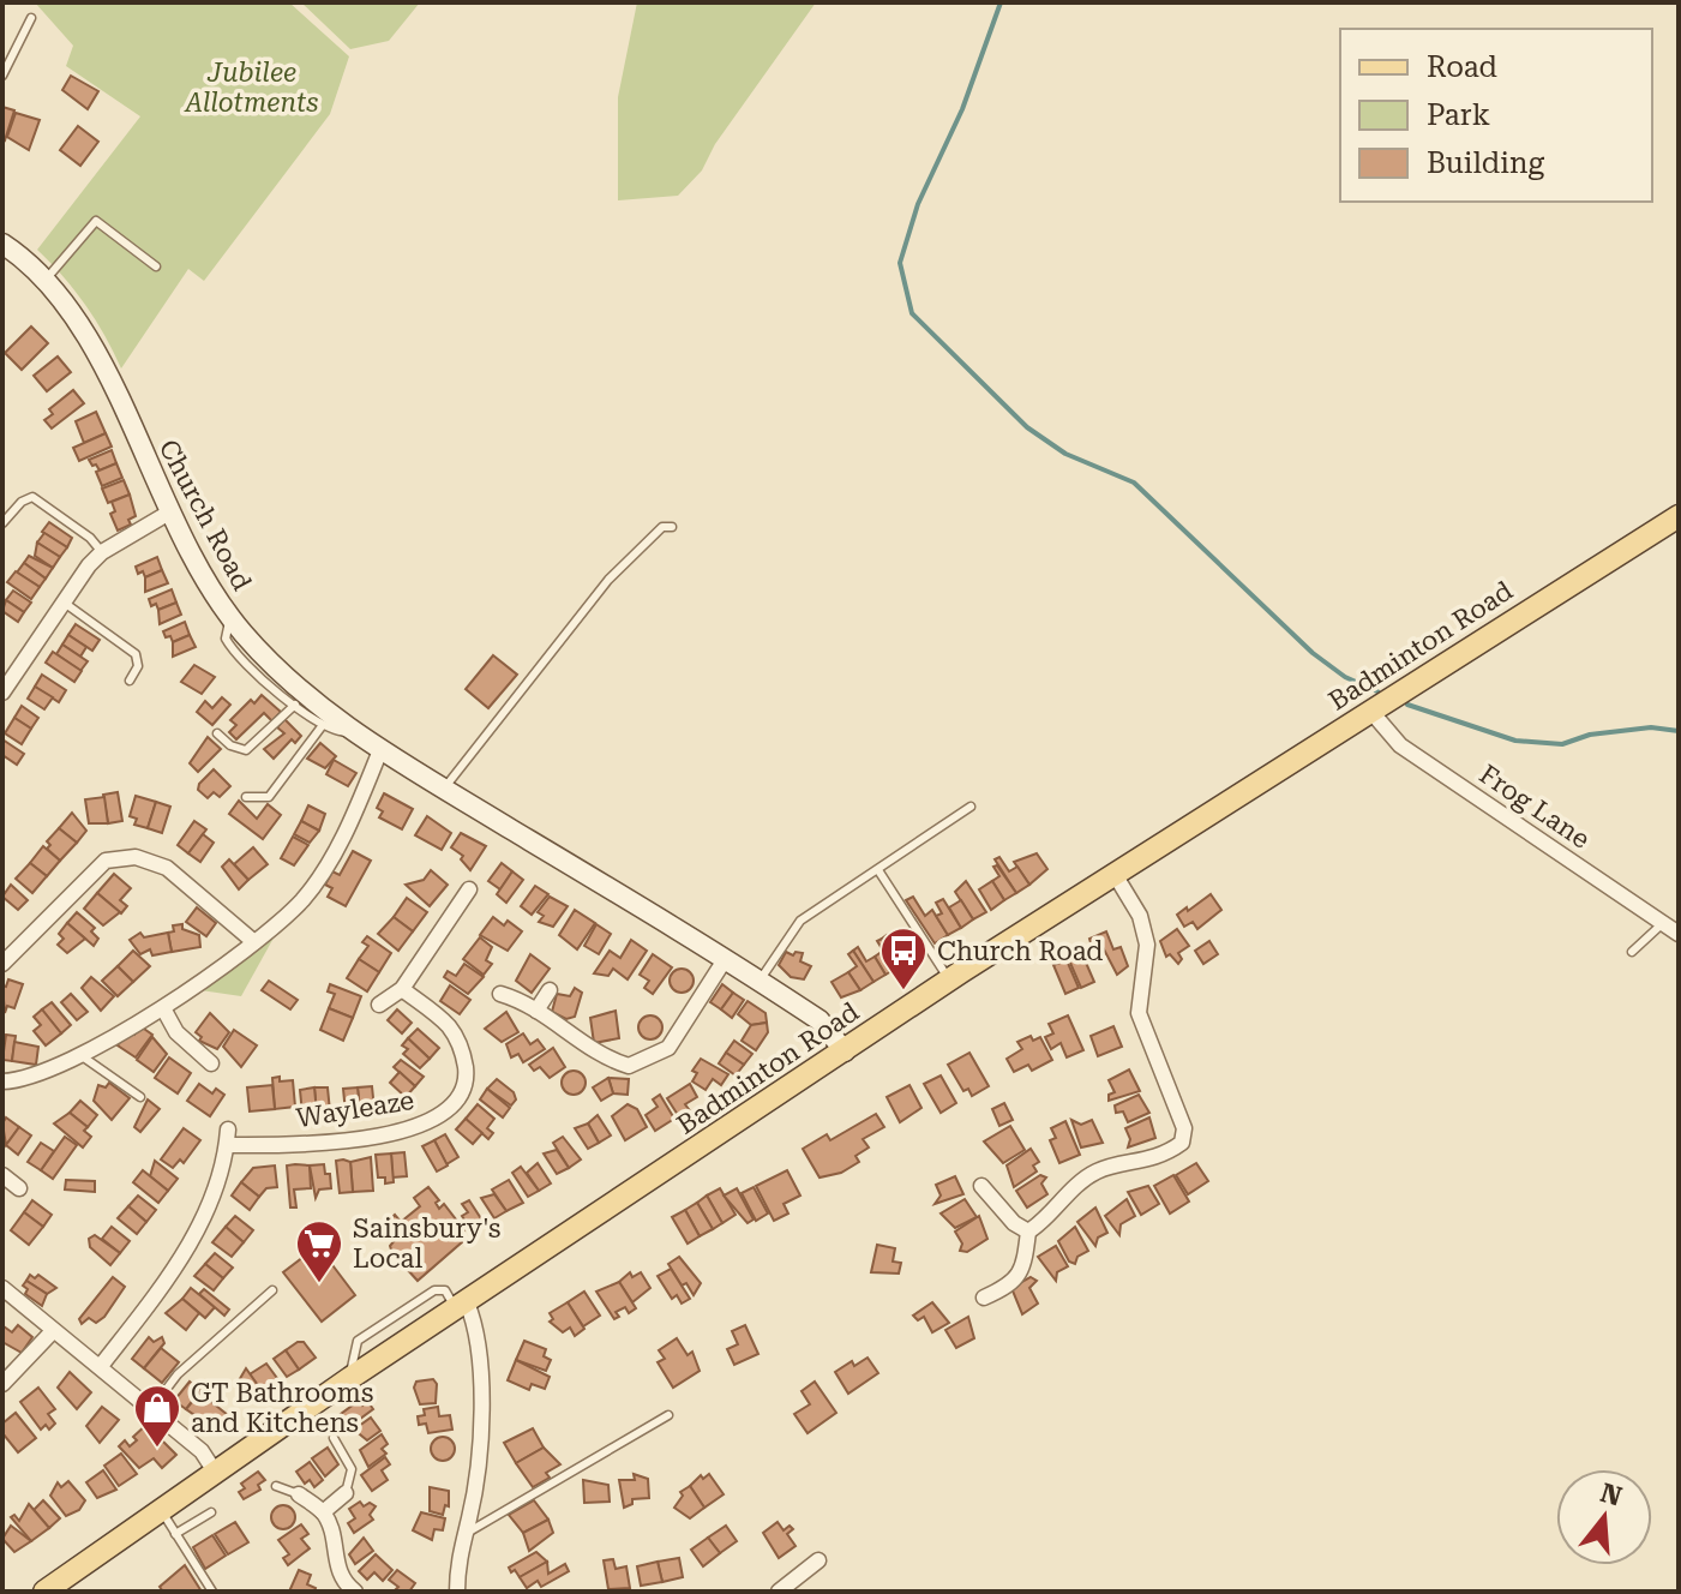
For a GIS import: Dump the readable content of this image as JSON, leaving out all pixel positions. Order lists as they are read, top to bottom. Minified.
{"streets":{"main road":["Badminton Road"],"street":["Church Road","Frog Lane","Wayleaze"]},"crossings":[["Church Road","Badminton Road"],["Badminton Road","Frog Lane"]],"parks":["Jubilee Allotments"],"places":{"bus stop":["Church Road"],"supermarket":["Sainsbury's Local"],"shop":["GT Bathrooms and Kitchens"]},"legend":["Road","Park","Building"],"north":"top"}
